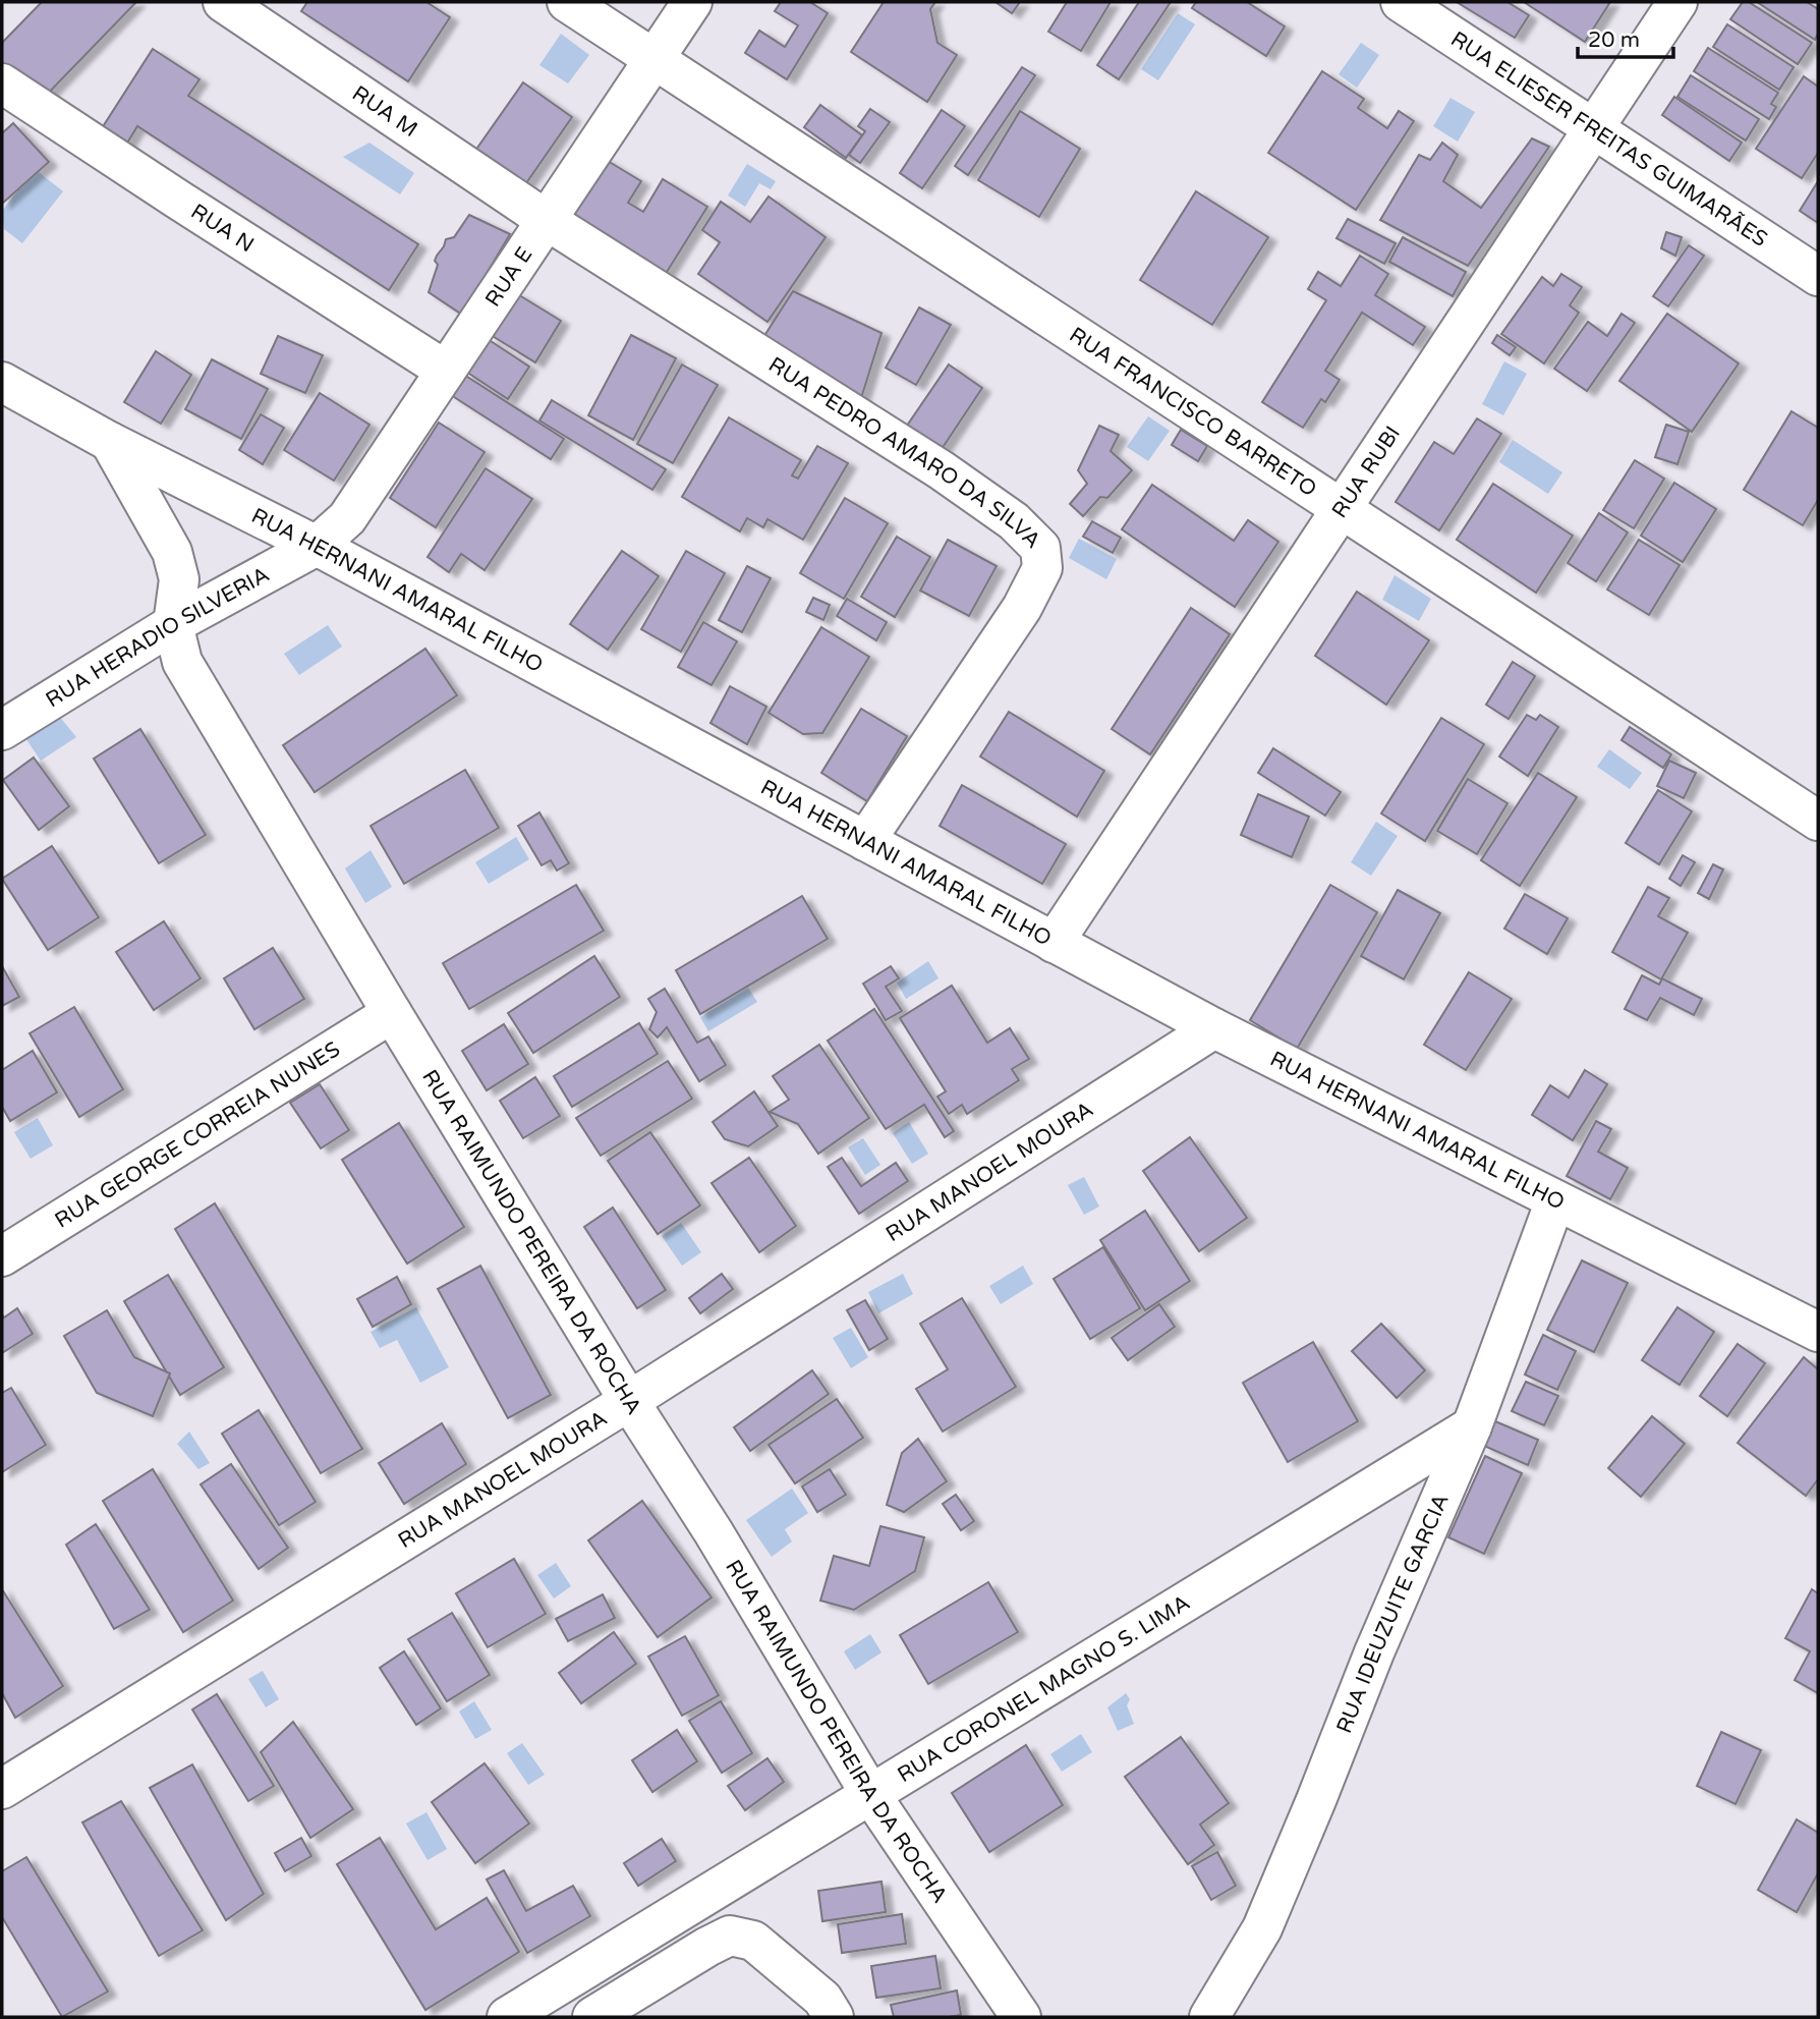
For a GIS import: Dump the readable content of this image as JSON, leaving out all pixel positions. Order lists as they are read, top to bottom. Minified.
{"streets":{"street":["RUA M","RUA ELIESER FREITAS GUIMARÃES","RUA N","RUA E","RUA FRANCISCO BARRETO","RUA PEDRO AMARO DA SILVA","RUA RUBI","RUA HERNANI AMARAL FILHO","RUA HERADIO SILVERIA","RUA GEORGE CORREIA NUNES","RUA MANOEL MOURA","RUA RAIMUNDO PEREIRA DA ROCHA","RUA IDEUZUITE GARCIA","RUA CORONEL MAGNO S. LIMA"]},"crossings":[["RUA M","RUA E"],["RUA M","RUA PEDRO AMARO DA SILVA"],["RUA ELIESER FREITAS GUIMARÃES","RUA RUBI"],["RUA N","RUA E"],["RUA E","RUA FRANCISCO BARRETO"],["RUA E","RUA PEDRO AMARO DA SILVA"],["RUA E","RUA HERNANI AMARAL FILHO"],["RUA E","RUA HERADIO SILVERIA"],["RUA FRANCISCO BARRETO","RUA RUBI"],["RUA PEDRO AMARO DA SILVA","RUA HERNANI AMARAL FILHO"],["RUA RUBI","RUA HERNANI AMARAL FILHO"],["RUA HERNANI AMARAL FILHO","RUA HERADIO SILVERIA"],["RUA HERNANI AMARAL FILHO","RUA MANOEL MOURA"],["RUA HERNANI AMARAL FILHO","RUA RAIMUNDO PEREIRA DA ROCHA"],["RUA HERNANI AMARAL FILHO","RUA IDEUZUITE GARCIA"],["RUA HERADIO SILVERIA","RUA RAIMUNDO PEREIRA DA ROCHA"],["RUA GEORGE CORREIA NUNES","RUA RAIMUNDO PEREIRA DA ROCHA"],["RUA MANOEL MOURA","RUA RAIMUNDO PEREIRA DA ROCHA"],["RUA RAIMUNDO PEREIRA DA ROCHA","RUA CORONEL MAGNO S. LIMA"],["RUA IDEUZUITE GARCIA","RUA CORONEL MAGNO S. LIMA"]],"scale_bar":"20 m"}
